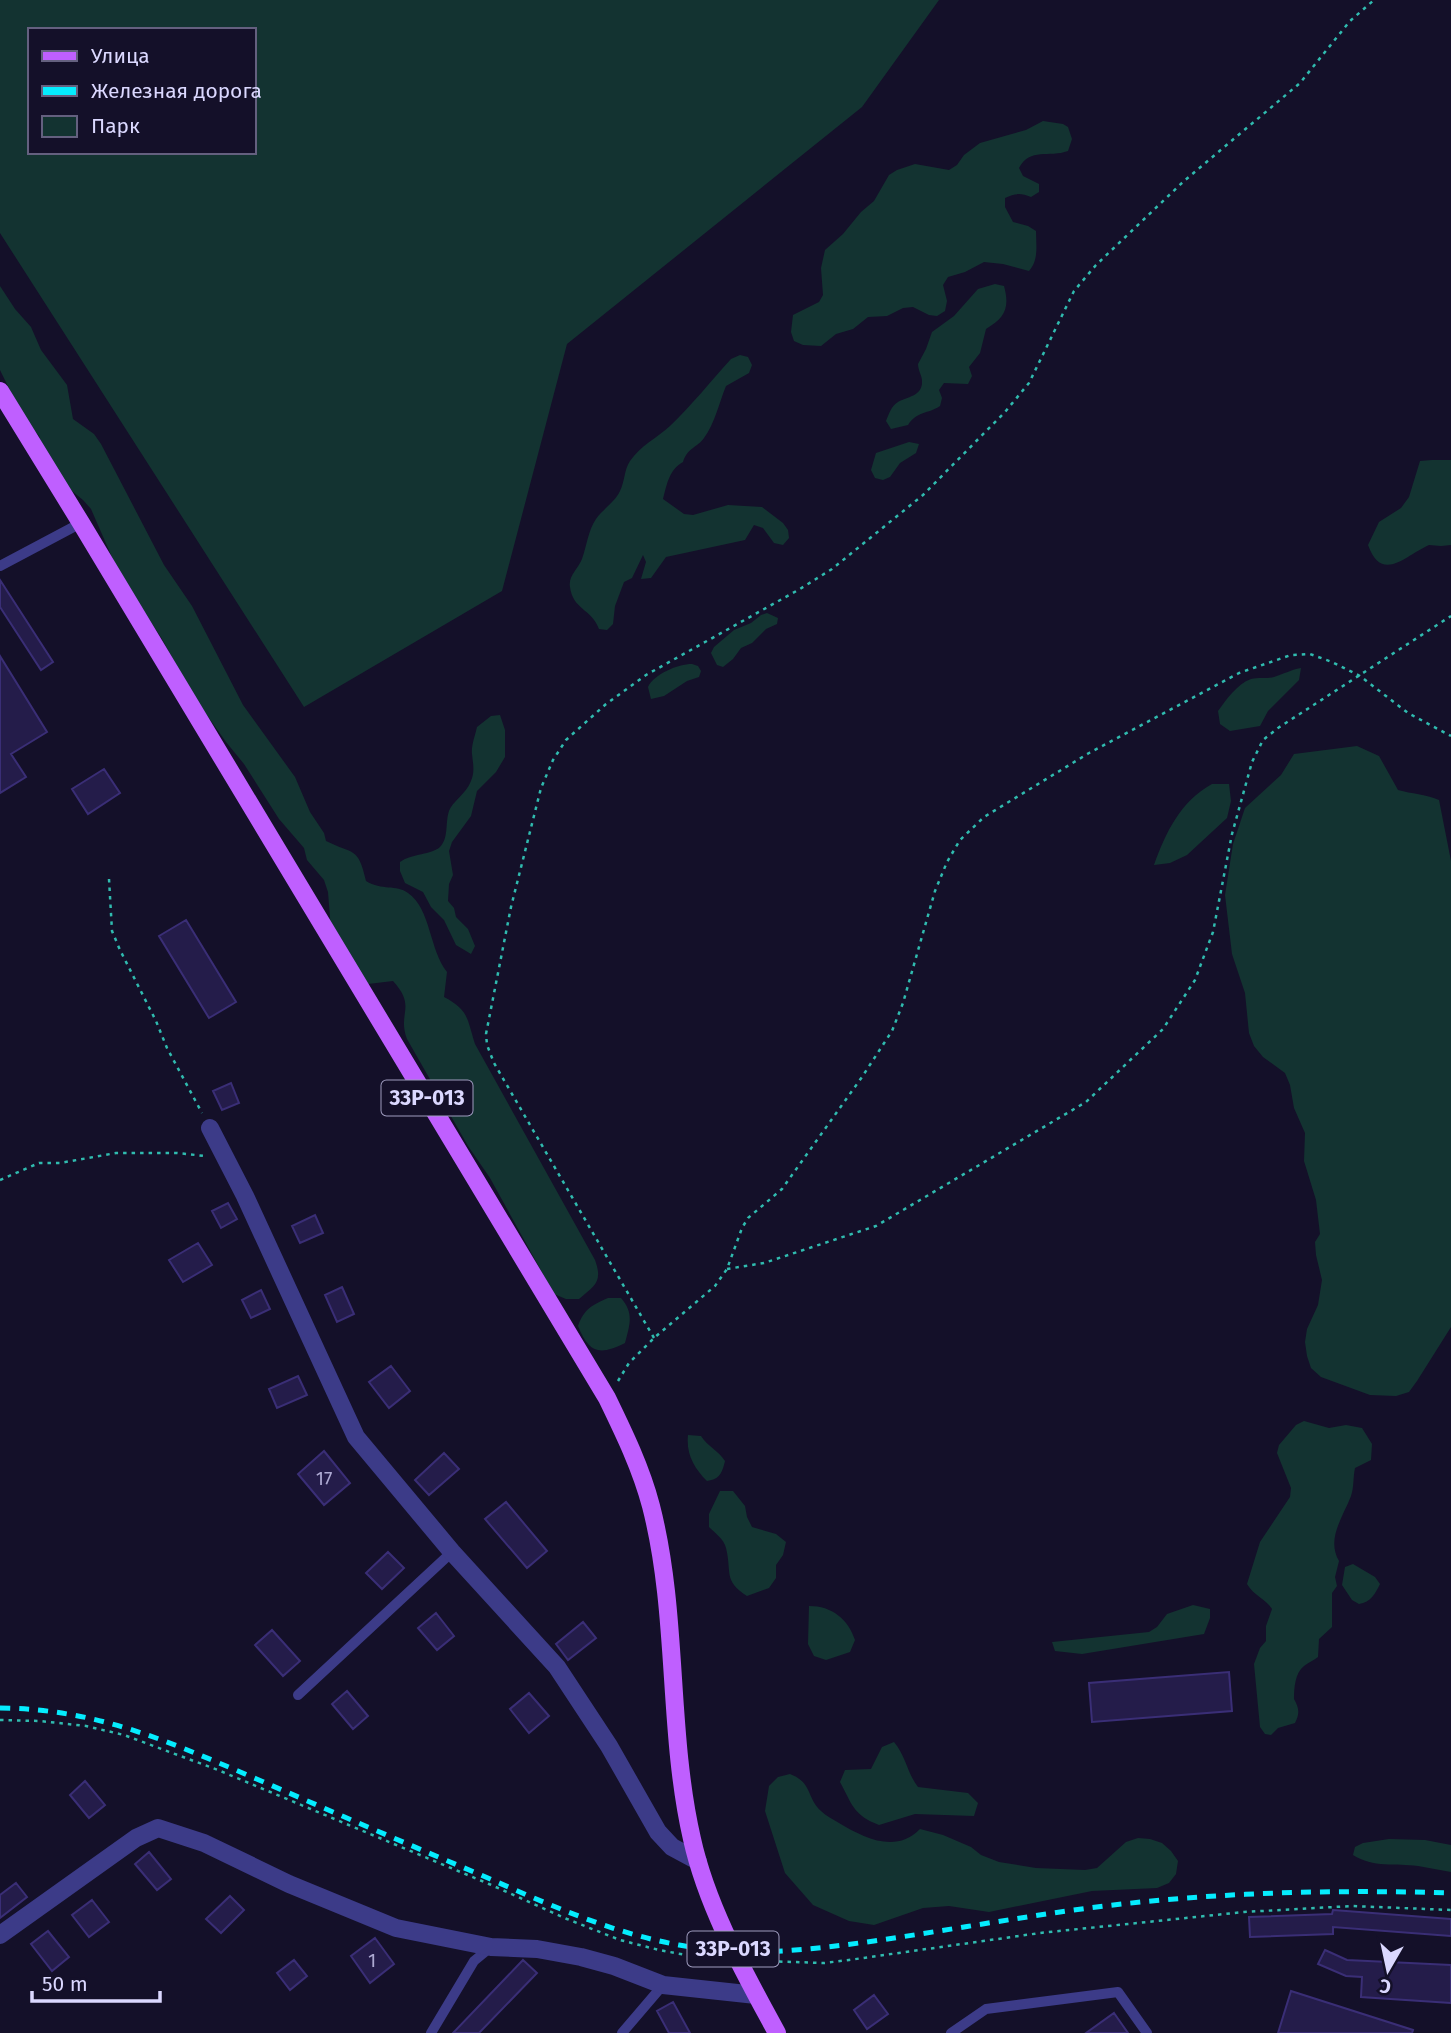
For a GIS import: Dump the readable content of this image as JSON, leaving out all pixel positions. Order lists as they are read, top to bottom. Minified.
{"streets":{"main road":["33Р-013"]},"house_numbers":["17","1"],"legend":["Улица","Железная дорога","Парк"],"scale_bar":"50 m","north":"bottom"}
